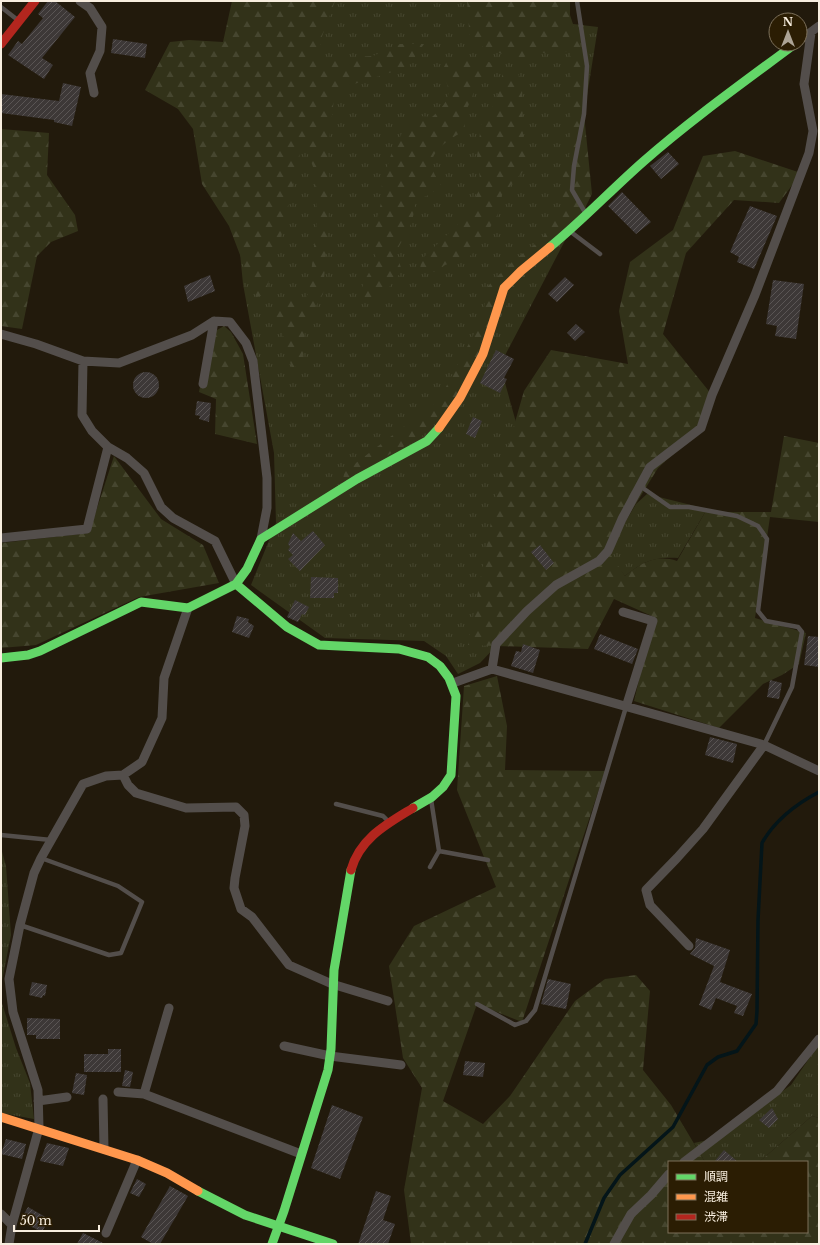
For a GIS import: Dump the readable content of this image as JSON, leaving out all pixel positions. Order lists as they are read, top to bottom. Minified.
{"legend":["順調","混雑","渋滞"],"scale_bar":"50 m","north":"top"}
